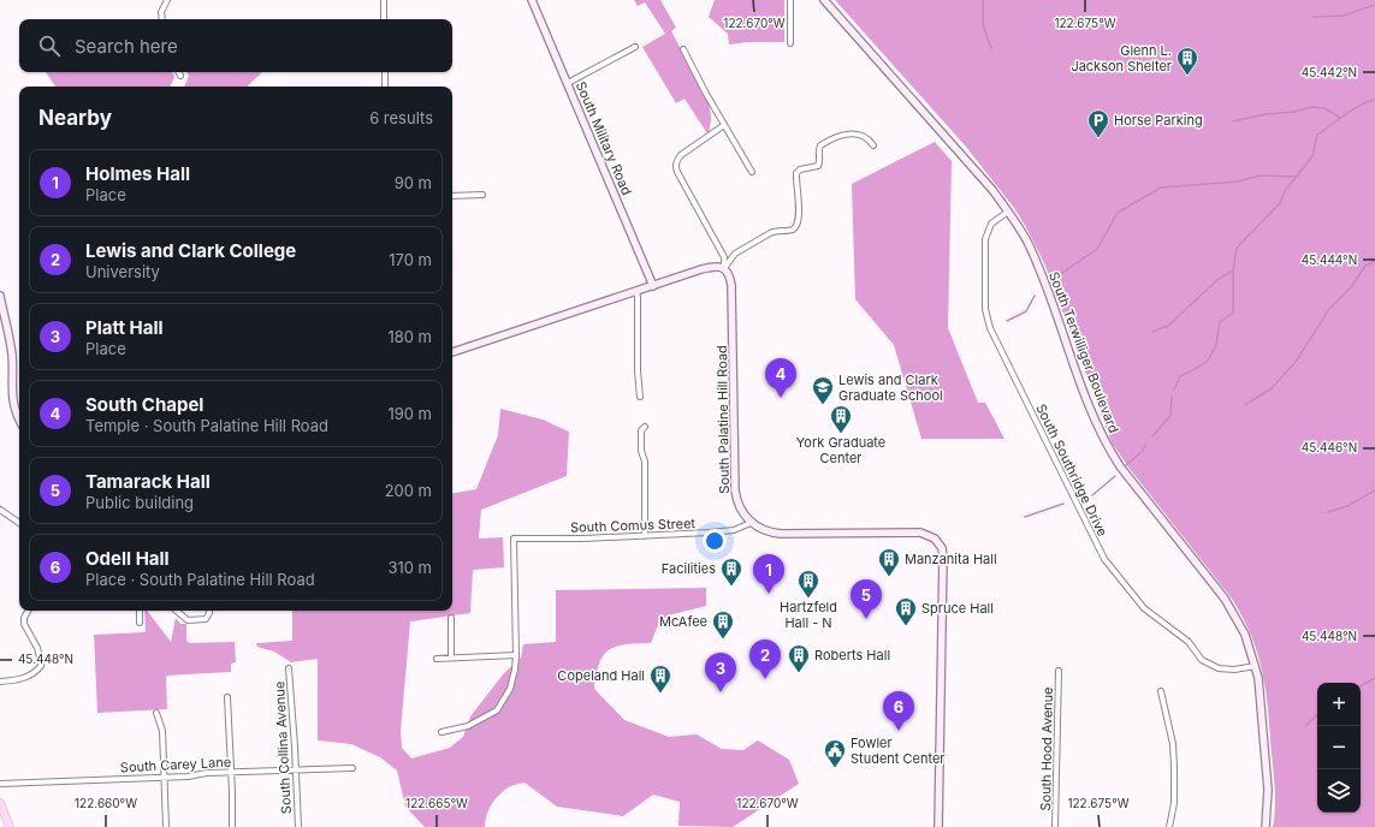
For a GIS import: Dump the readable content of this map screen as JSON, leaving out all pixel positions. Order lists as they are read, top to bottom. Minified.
{"streets":{"street":["South Military Road","South Terwilliger Boulevard","South Palatine Hill Road","South Southridge Drive","South Comus Street","South Collina Avenue","South Hood Avenue","South Carey Lane"]},"crossings":[["South Terwilliger Boulevard","South Southridge Drive"],["South Palatine Hill Road","South Comus Street"],["South Collina Avenue","South Carey Lane"]],"places":{"building":["Glenn L. Jackson Shelter","York Graduate Center","Manzanita Hall","Facilities","Hartzfeld Hall - N","Spruce Hall","McAfee","Roberts Hall","Copeland Hall"],"parking":["Horse Parking"],"school or university":["Lewis and Clark Graduate School"],"public building":["Fowler Student Center"]},"page":{"search":"Search here","heading":["Nearby","6 results"],"list":[{"mark":"1","name":"Holmes Hall","note":"Place","value":"90 m"},{"mark":"2","name":"Lewis and Clark College","note":"University","value":"170 m"},{"mark":"3","name":"Platt Hall","note":"Place","value":"180 m"},{"mark":"4","name":"South Chapel","note":"Temple · South Palatine Hill Road","value":"190 m"},{"mark":"5","name":"Tamarack Hall","note":"Public building","value":"200 m"},{"mark":"6","name":"Odell Hall","note":"Place · South Palatine Hill Road","value":"310 m"}],"pins":["4","1","5","2","3","6"],"map_buttons":["+","−"]},"coordinates":["122.670°W","122.675°W","45.442°N","45.444°N","45.446°N","45.448°N","122.660°W","122.665°W"]}
